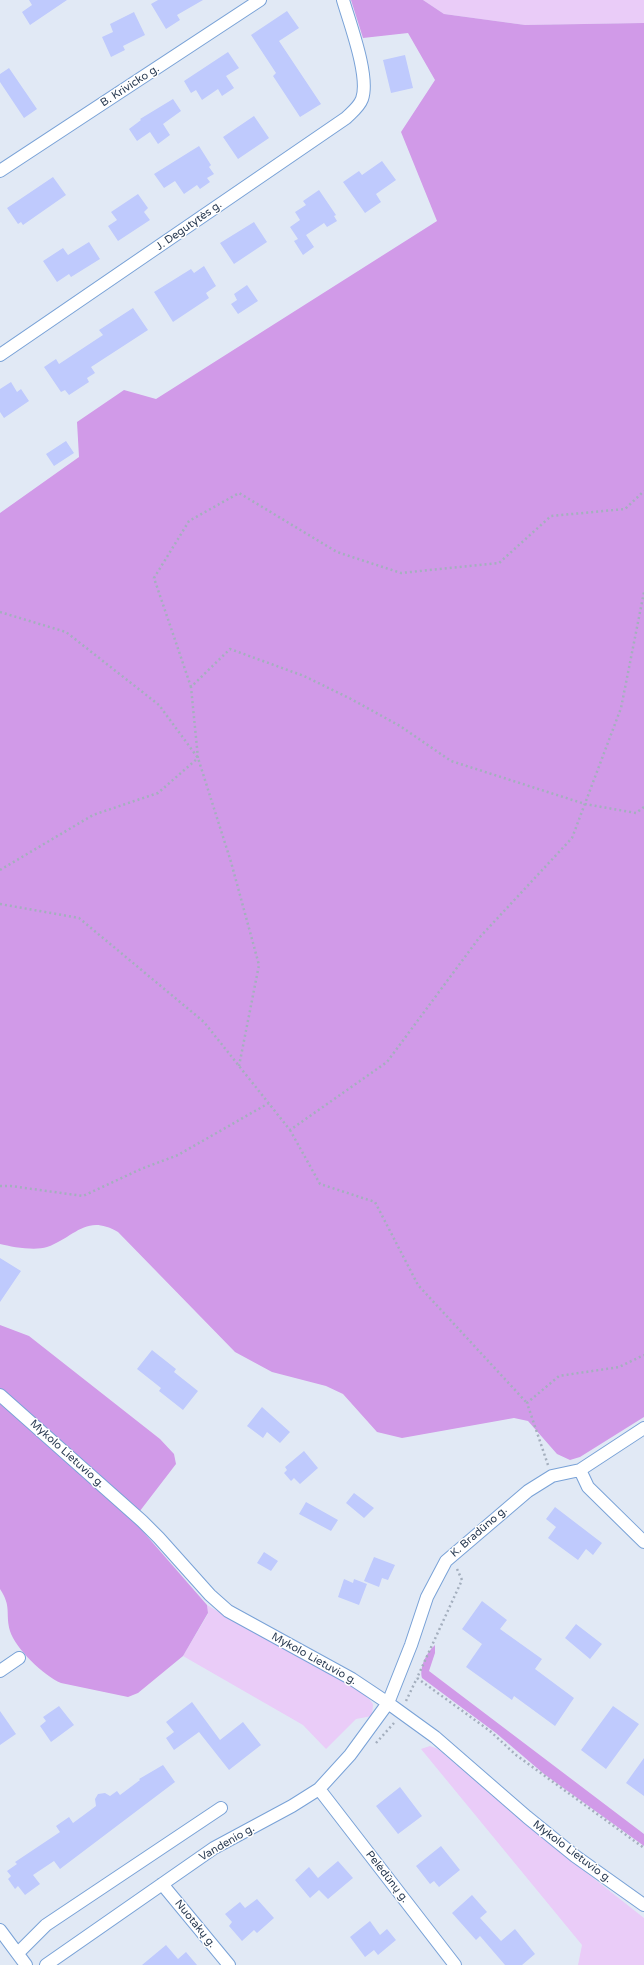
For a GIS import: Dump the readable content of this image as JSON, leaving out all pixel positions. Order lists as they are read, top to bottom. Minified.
{"streets":{"street":["B. Krivicko g.","J. Degutytės g.","Mykolo Lietuvio g.","K. Bradūno g.","Vandenio g.","Pelėdūnų g.","Nuotakų g."]},"crossings":[["Mykolo Lietuvio g.","K. Bradūno g."],["Mykolo Lietuvio g.","Vandenio g."],["K. Bradūno g.","Vandenio g."],["Vandenio g.","Pelėdūnų g."],["Vandenio g.","Nuotakų g."]]}
